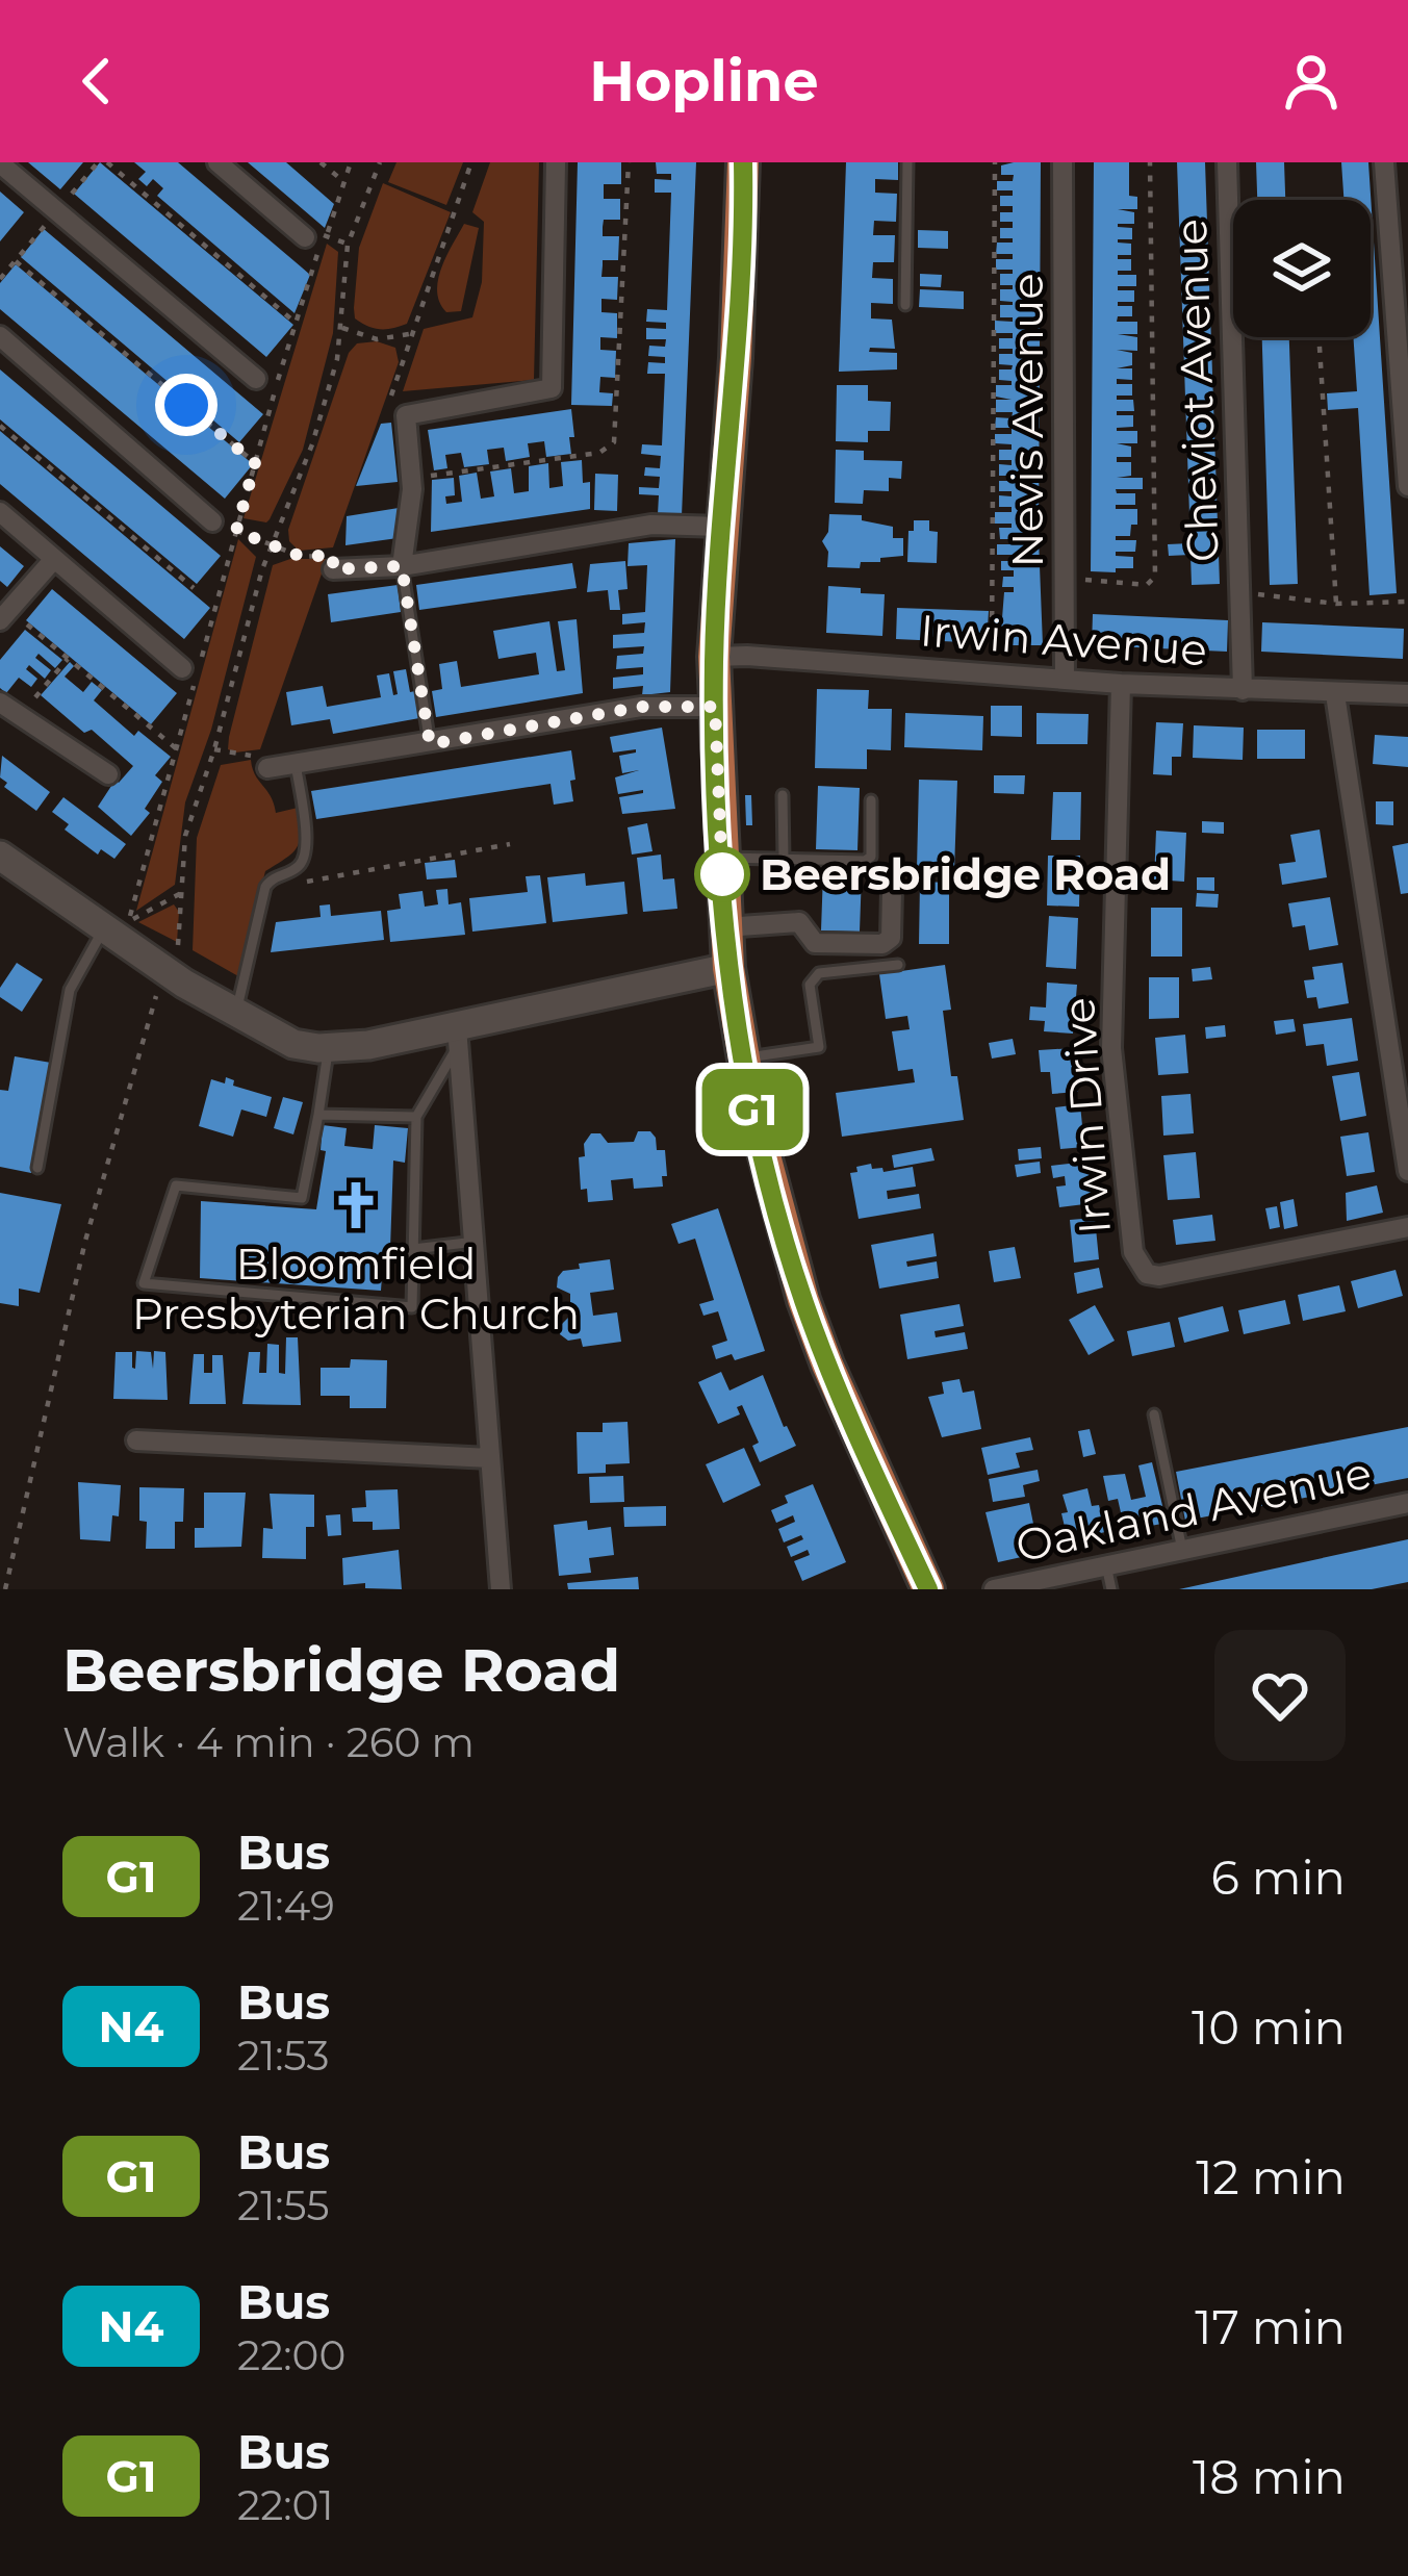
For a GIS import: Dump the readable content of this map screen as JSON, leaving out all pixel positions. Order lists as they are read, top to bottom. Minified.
{"streets":{"street":["Cheviot Avenue","Nevis Avenue","Irwin Avenue","Irwin Drive","Oakland Avenue"]},"crossings":[["Cheviot Avenue","Irwin Avenue"],["Nevis Avenue","Irwin Avenue"],["Irwin Avenue","Irwin Drive"]],"places":{"other":["Beersbridge Road"],"church":["Bloomfield Presbyterian Church"]},"lines":["bus line G1"],"page":{"header":"Hopline","on_map":"G1","heading":["Beersbridge Road","Walk · 4 min · 260 m"],"list":[{"mark":"G1","name":"Bus","note":"21:49","value":"6 min"},{"mark":"N4","name":"Bus","note":"21:53","value":"10 min"},{"mark":"G1","name":"Bus","note":"21:55","value":"12 min"},{"mark":"N4","name":"Bus","note":"22:00","value":"17 min"},{"mark":"G1","name":"Bus","note":"22:01","value":"18 min"}]}}
